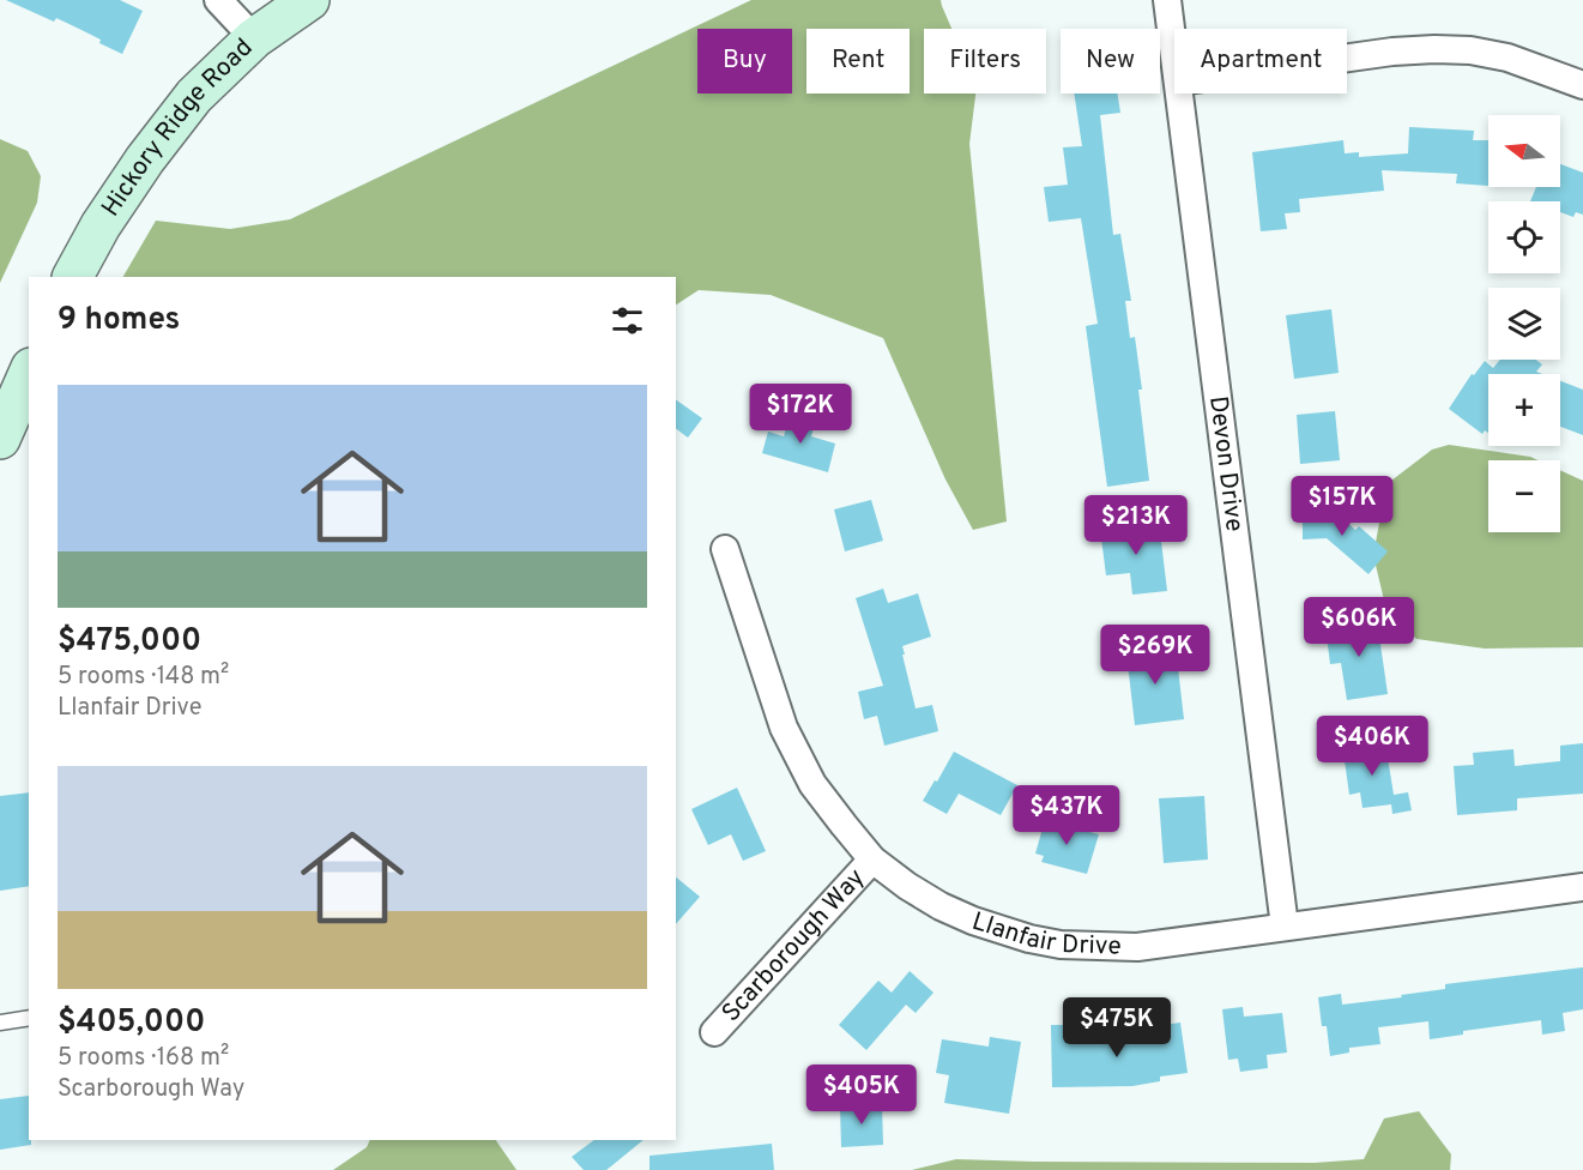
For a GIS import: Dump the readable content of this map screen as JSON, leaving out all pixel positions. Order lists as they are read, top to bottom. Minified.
{"streets":{"street":["Hickory Ridge Road","Devon Drive","Llanfair Drive","Scarborough Way"]},"crossings":[["Devon Drive","Llanfair Drive"],["Llanfair Drive","Scarborough Way"]],"north":"left","page":{"chip":["Buy","Rent","Filters","New","Apartment"],"map_buttons":["+","−"],"heading":"9 homes","list":[{"name":"$475,000","note":"5 rooms · 148 m² · Llanfair Drive"},{"name":"$405,000","note":"5 rooms · 168 m² · Scarborough Way"}],"price":["$172K","$157K","$213K","$606K","$269K","$406K","$437K","$475K","$405K"]}}
